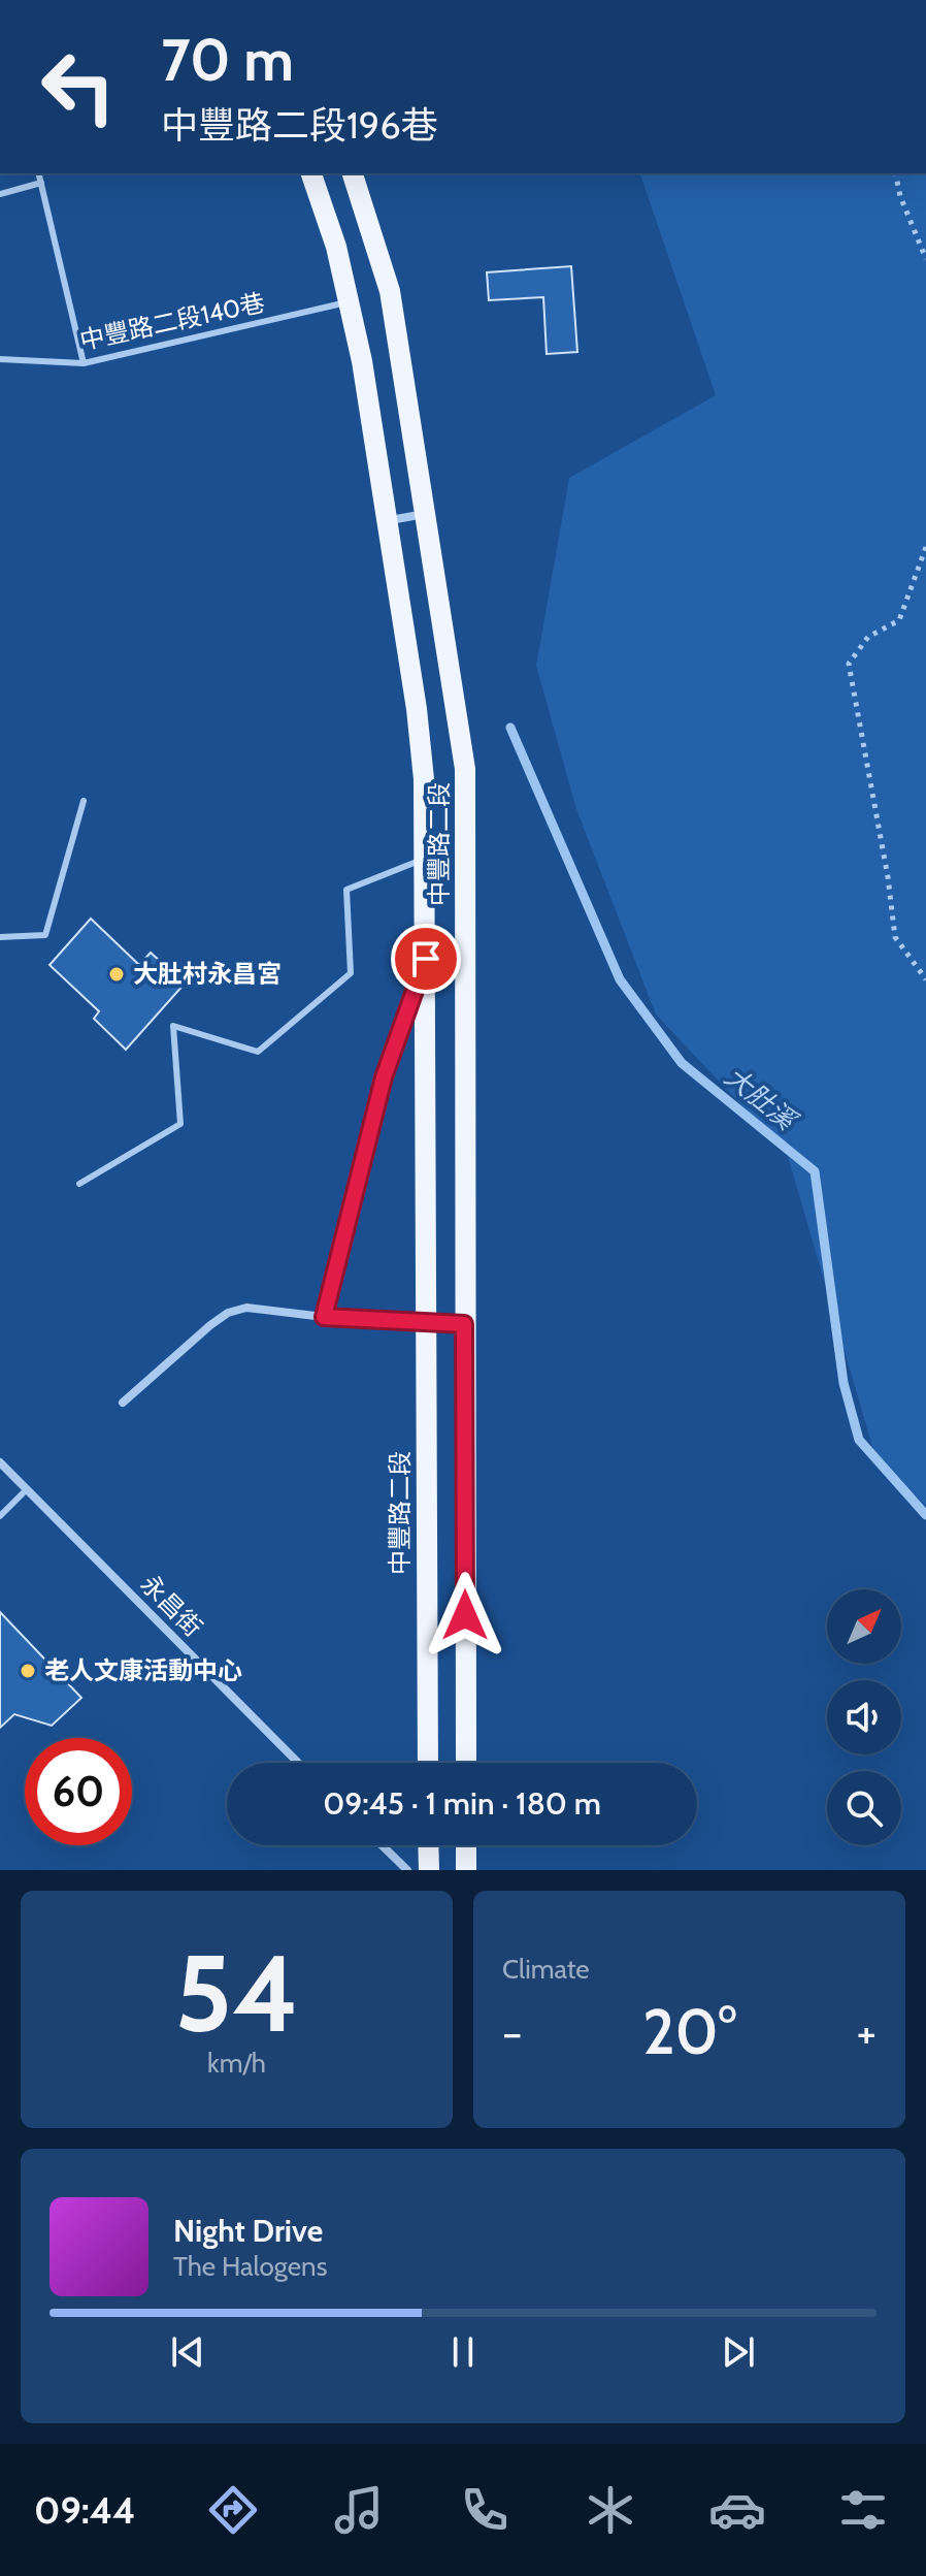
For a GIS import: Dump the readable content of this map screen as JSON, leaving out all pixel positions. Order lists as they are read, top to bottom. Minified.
{"streets":{"main road":["中豐路二段"],"street":["永昌街"],"lane":["中豐路二段140巷"]},"crossings":[["中豐路二段140巷","中豐路二段"]],"water":["大肚溪"],"places":["大肚村永昌宮","老人文康活動中心"],"north":"top right","page":{"turn":["70 m","中豐路二段196巷"],"limit":"60","trip":"09:45 · 1 min · 180 m","tile":[["54","km/h"],"Climate"],"heat":["−","20°","+"],"song":["Night Drive","The Halogens"],"tabs":"09:44"}}
